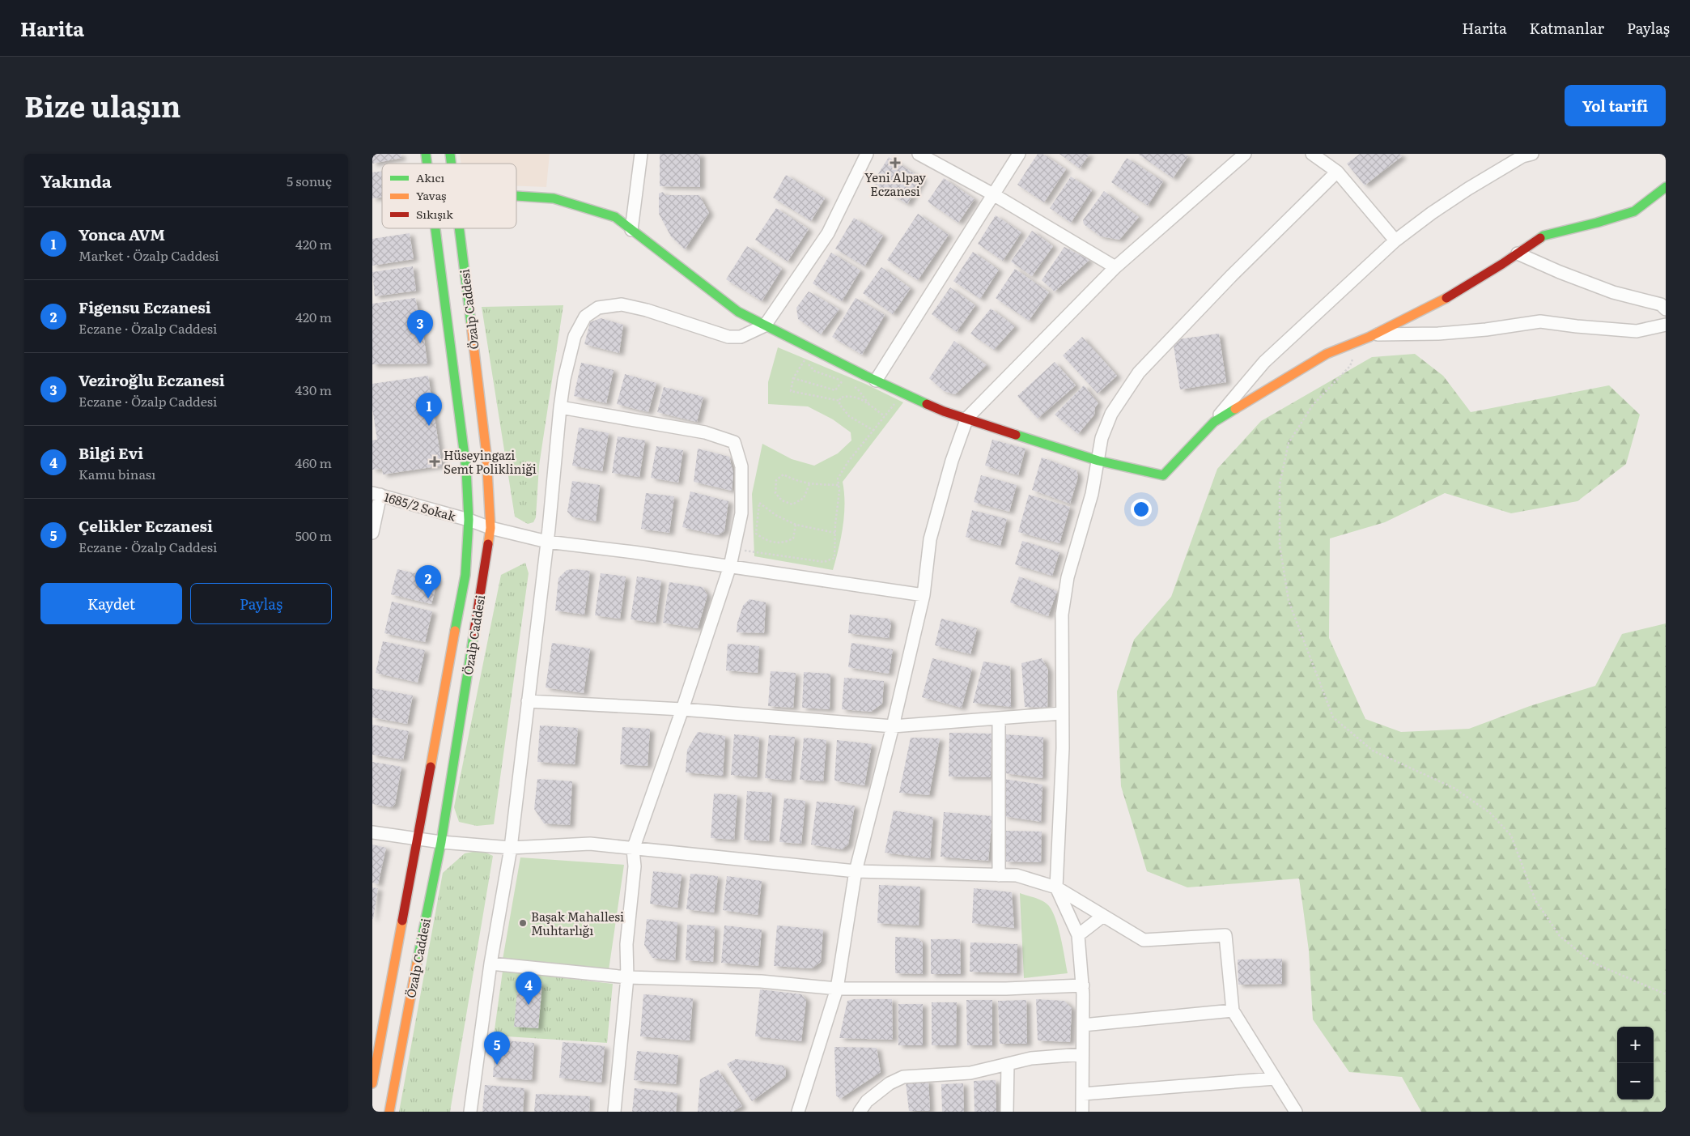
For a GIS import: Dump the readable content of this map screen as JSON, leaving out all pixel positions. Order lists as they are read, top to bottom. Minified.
{"streets":{"main road":["Özalp Caddesi"],"street":["1685/2 Sokak"]},"crossings":[["Özalp Caddesi","1685/2 Sokak"]],"places":{"health":["Yeni Alpay Eczanesi","Hüseyingazi Semt Polikliniği"],"other":["Başak Mahallesi Muhtarlığı"]},"legend":["Akıcı","Yavaş","Sıkışık"],"page":{"header":"Harita","nav":["Harita","Katmanlar","Paylaş"],"title":"Bize ulaşın","buttons":["Yol tarifi",["Kaydet","Paylaş"]],"heading":["Yakında","5 sonuç"],"list":[{"mark":"1","name":"Yonca AVM","note":"Market · Özalp Caddesi","value":"420 m"},{"mark":"2","name":"Figensu Eczanesi","note":"Eczane · Özalp Caddesi","value":"420 m"},{"mark":"3","name":"Veziroğlu Eczanesi","note":"Eczane · Özalp Caddesi","value":"430 m"},{"mark":"4","name":"Bilgi Evi","note":"Kamu binası","value":"460 m"},{"mark":"5","name":"Çelikler Eczanesi","note":"Eczane · Özalp Caddesi","value":"500 m"}],"pins":["3","1","2","4","5"],"map_buttons":["+","−"]}}
